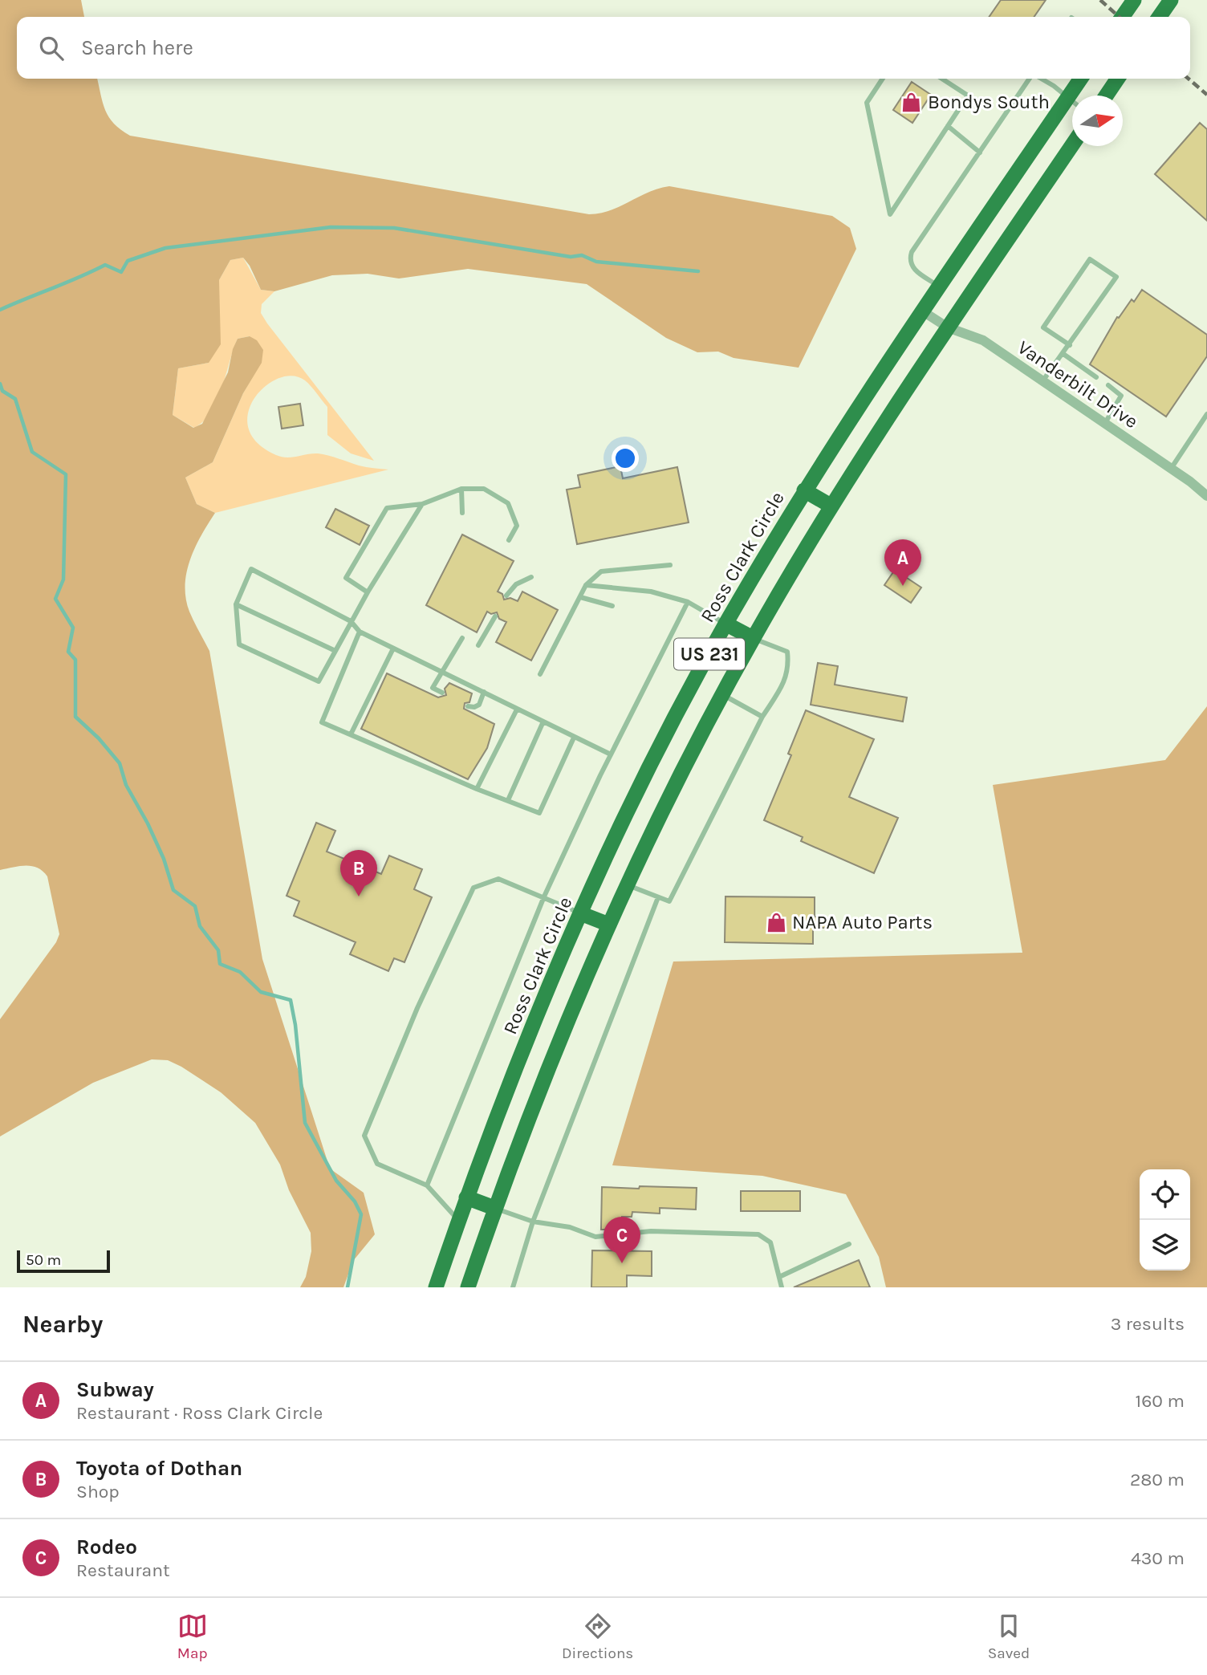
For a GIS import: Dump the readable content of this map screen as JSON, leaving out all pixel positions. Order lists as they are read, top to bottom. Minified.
{"streets":{"highway":["Ross Clark Circle","US 231"],"street":["Vanderbilt Drive"]},"crossings":[["Vanderbilt Drive","Ross Clark Circle"],["Vanderbilt Drive","US 231"]],"places":{"shop":["Bondys South","NAPA Auto Parts"]},"scale_bar":"50 m","north":"right","page":{"search":"Search here","pins":["A","B","C"],"scale":"50 m","heading":["Nearby","3 results"],"list":[{"mark":"A","name":"Subway","note":"Restaurant · Ross Clark Circle","value":"160 m"},{"mark":"B","name":"Toyota of Dothan","note":"Shop","value":"280 m"},{"mark":"C","name":"Rodeo","note":"Restaurant","value":"430 m"}],"nav":["Map","Directions","Saved"]}}
